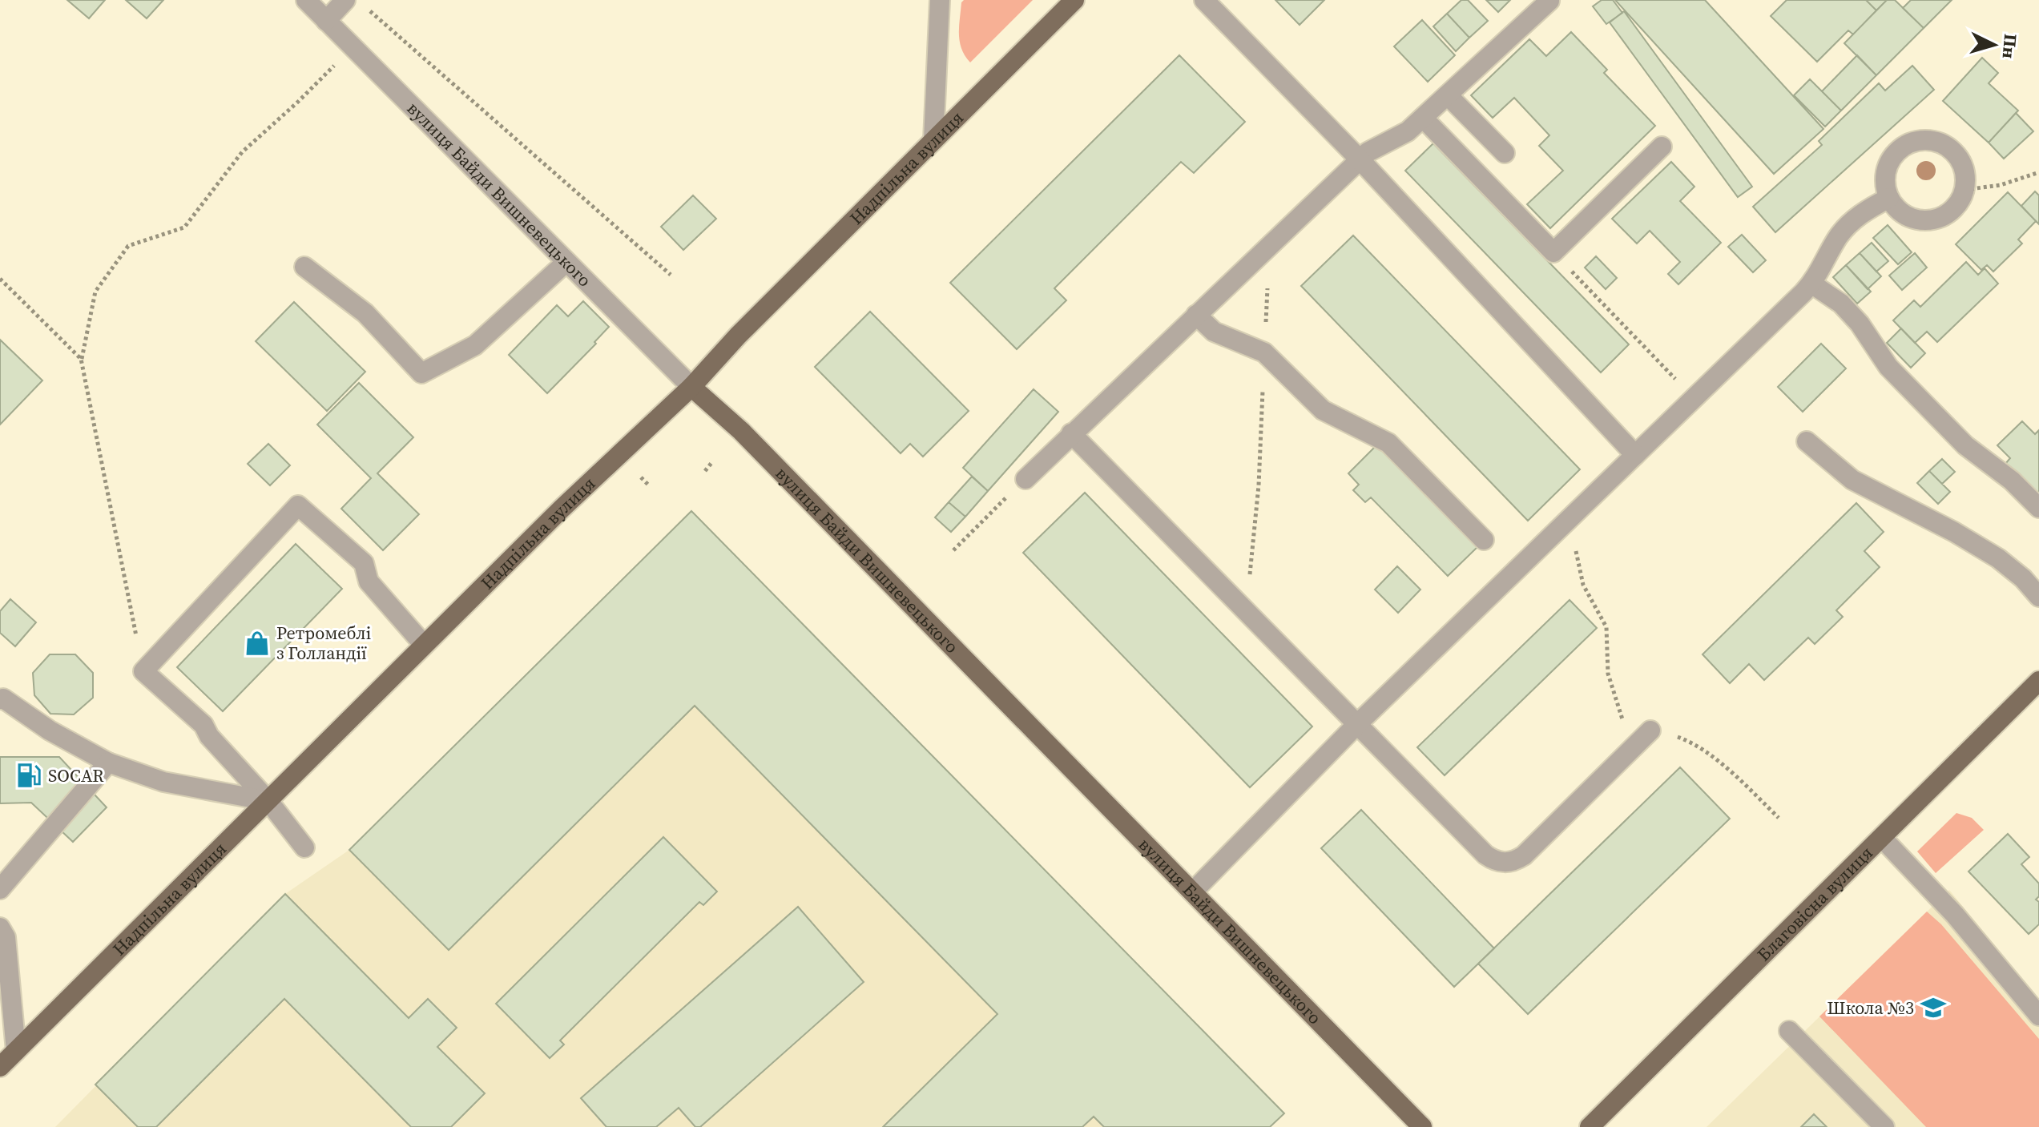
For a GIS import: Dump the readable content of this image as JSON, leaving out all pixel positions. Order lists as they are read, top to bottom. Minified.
{"streets":{"main road":["Надпільна вулиця","вулиця Байди Вишневецького","Благовісна вулиця"]},"crossings":[["Надпільна вулиця","вулиця Байди Вишневецького"]],"places":{"shop":["Ретромеблі з Голландії"],"fuel station":["SOCAR"],"school or university":["Школа №3"]},"north":"right"}
